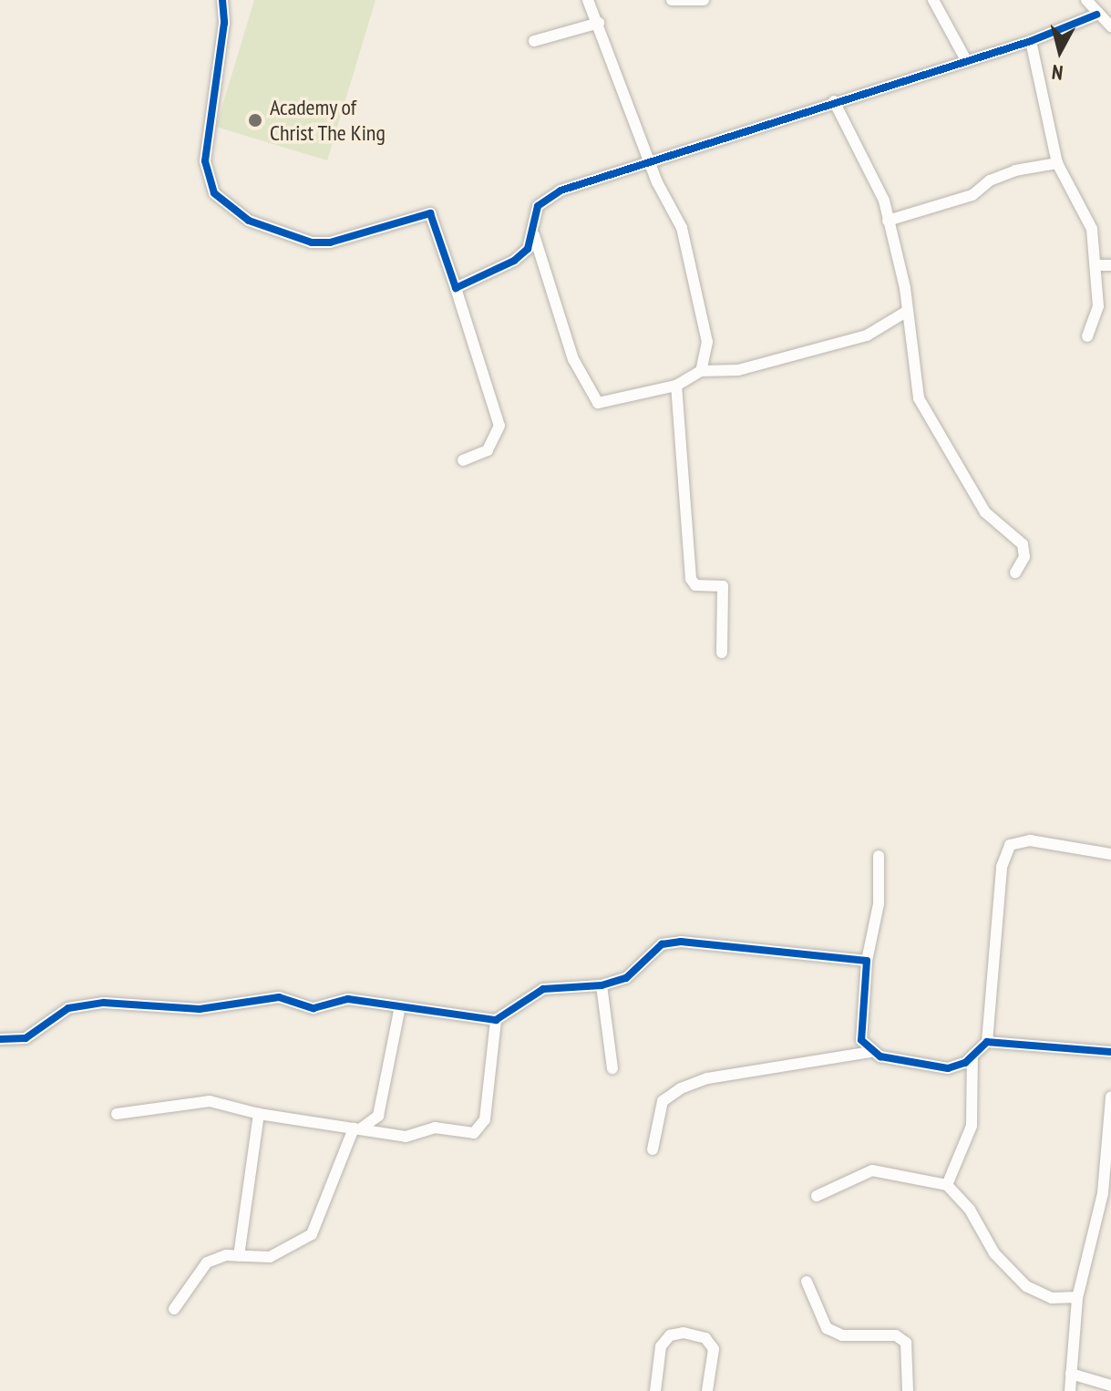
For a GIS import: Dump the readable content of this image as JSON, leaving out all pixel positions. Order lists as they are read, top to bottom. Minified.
{"places":["Academy of Christ The King"],"north":"bottom"}
